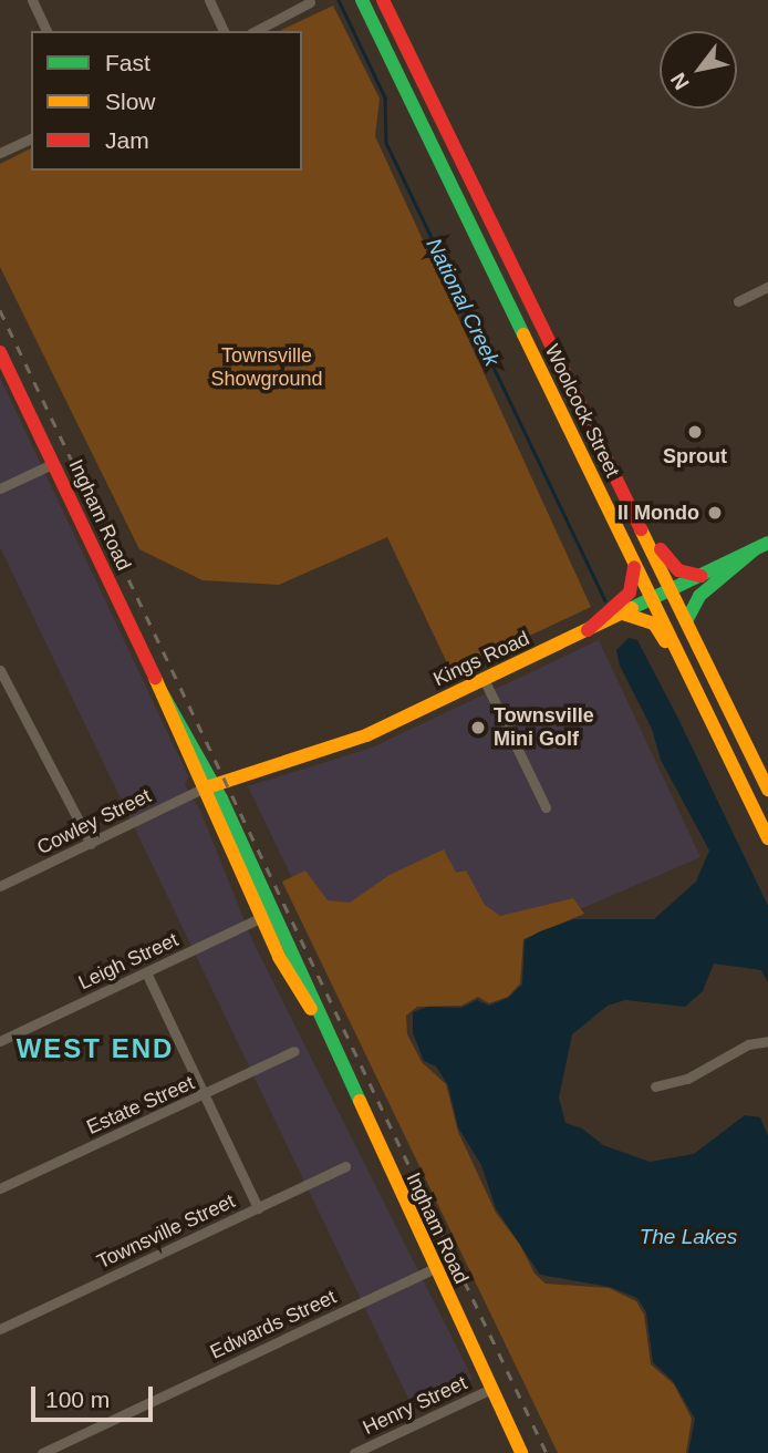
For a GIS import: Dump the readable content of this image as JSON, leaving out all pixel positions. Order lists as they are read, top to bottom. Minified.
{"streets":{"main road":["Woolcock Street","Ingham Road","Kings Road"],"street":["Cowley Street","Leigh Street","Estate Street","Townsville Street","Edwards Street","Henry Street"]},"crossings":[["Woolcock Street","Kings Road"],["Ingham Road","Kings Road"],["Ingham Road","Cowley Street"],["Ingham Road","Leigh Street"],["Ingham Road","Edwards Street"],["Ingham Road","Henry Street"],["Kings Road","Cowley Street"]],"districts":["WEST END"],"water":["National Creek","The Lakes"],"parks":["Townsville Showground"],"places":["Sprout","Il Mondo","Townsville Mini Golf"],"legend":["Fast","Slow","Jam"],"scale_bar":"100 m","north":"bottom left"}
